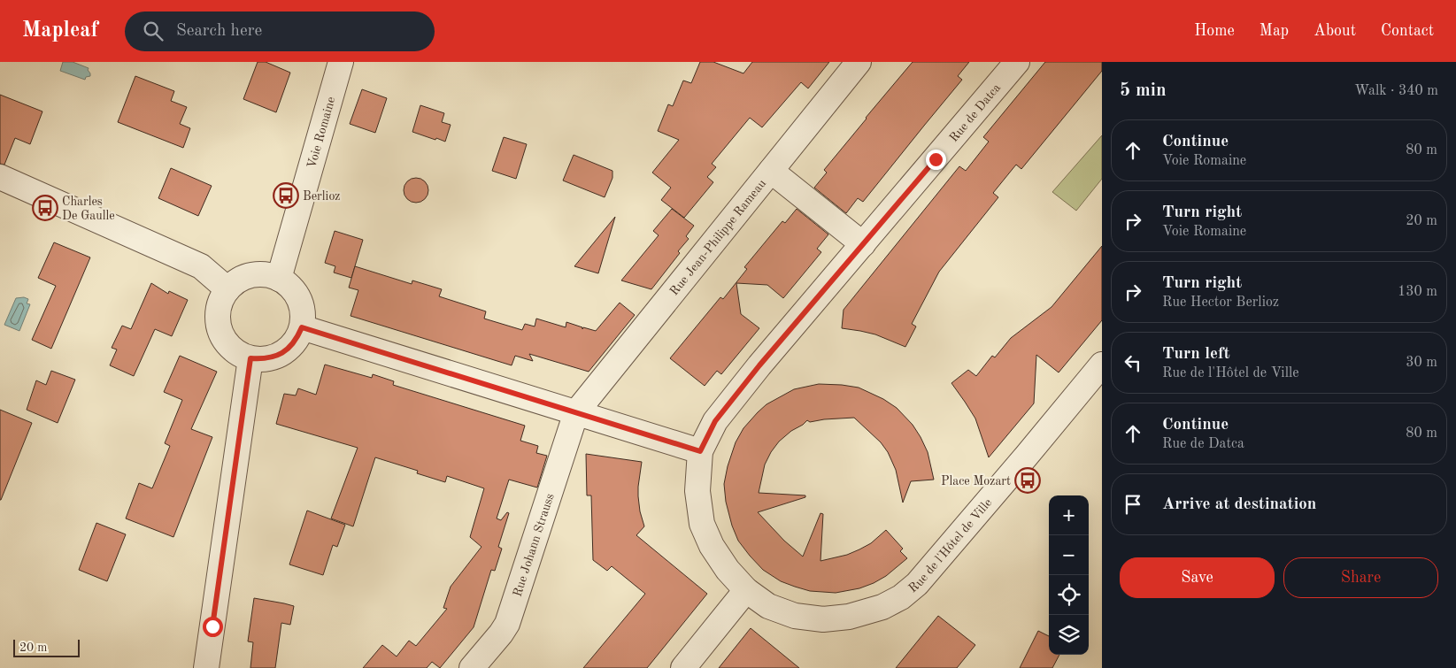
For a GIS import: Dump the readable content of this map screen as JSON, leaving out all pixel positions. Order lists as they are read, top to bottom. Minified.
{"streets":{"street":["Rue de Datca","Voie Romaine","Rue Jean-Philippe Rameau","Rue Johann Strauss","Rue de l'Hôtel de Ville"]},"crossings":[["Rue de Datca","Rue de l'Hôtel de Ville"],["Rue Jean-Philippe Rameau","Rue Johann Strauss"]],"places":{"bus stop":["Berlioz","Charles De Gaulle","Place Mozart"]},"scale_bar":"20 m","page":{"header":"Mapleaf","search":"Search here","nav":["Home","Map","About","Contact"],"heading":["5 min","Walk · 340 m"],"list":[["Continue","Voie Romaine","80 m"],["Turn right","Voie Romaine","20 m"],["Turn right","Rue Hector Berlioz","130 m"],["Turn left","Rue de l'Hôtel de Ville","30 m"],["Continue","Rue de Datca","80 m"],"Arrive at destination"],"map_buttons":["+","−"],"buttons":["Save","Share"],"scale":"20 m"}}
